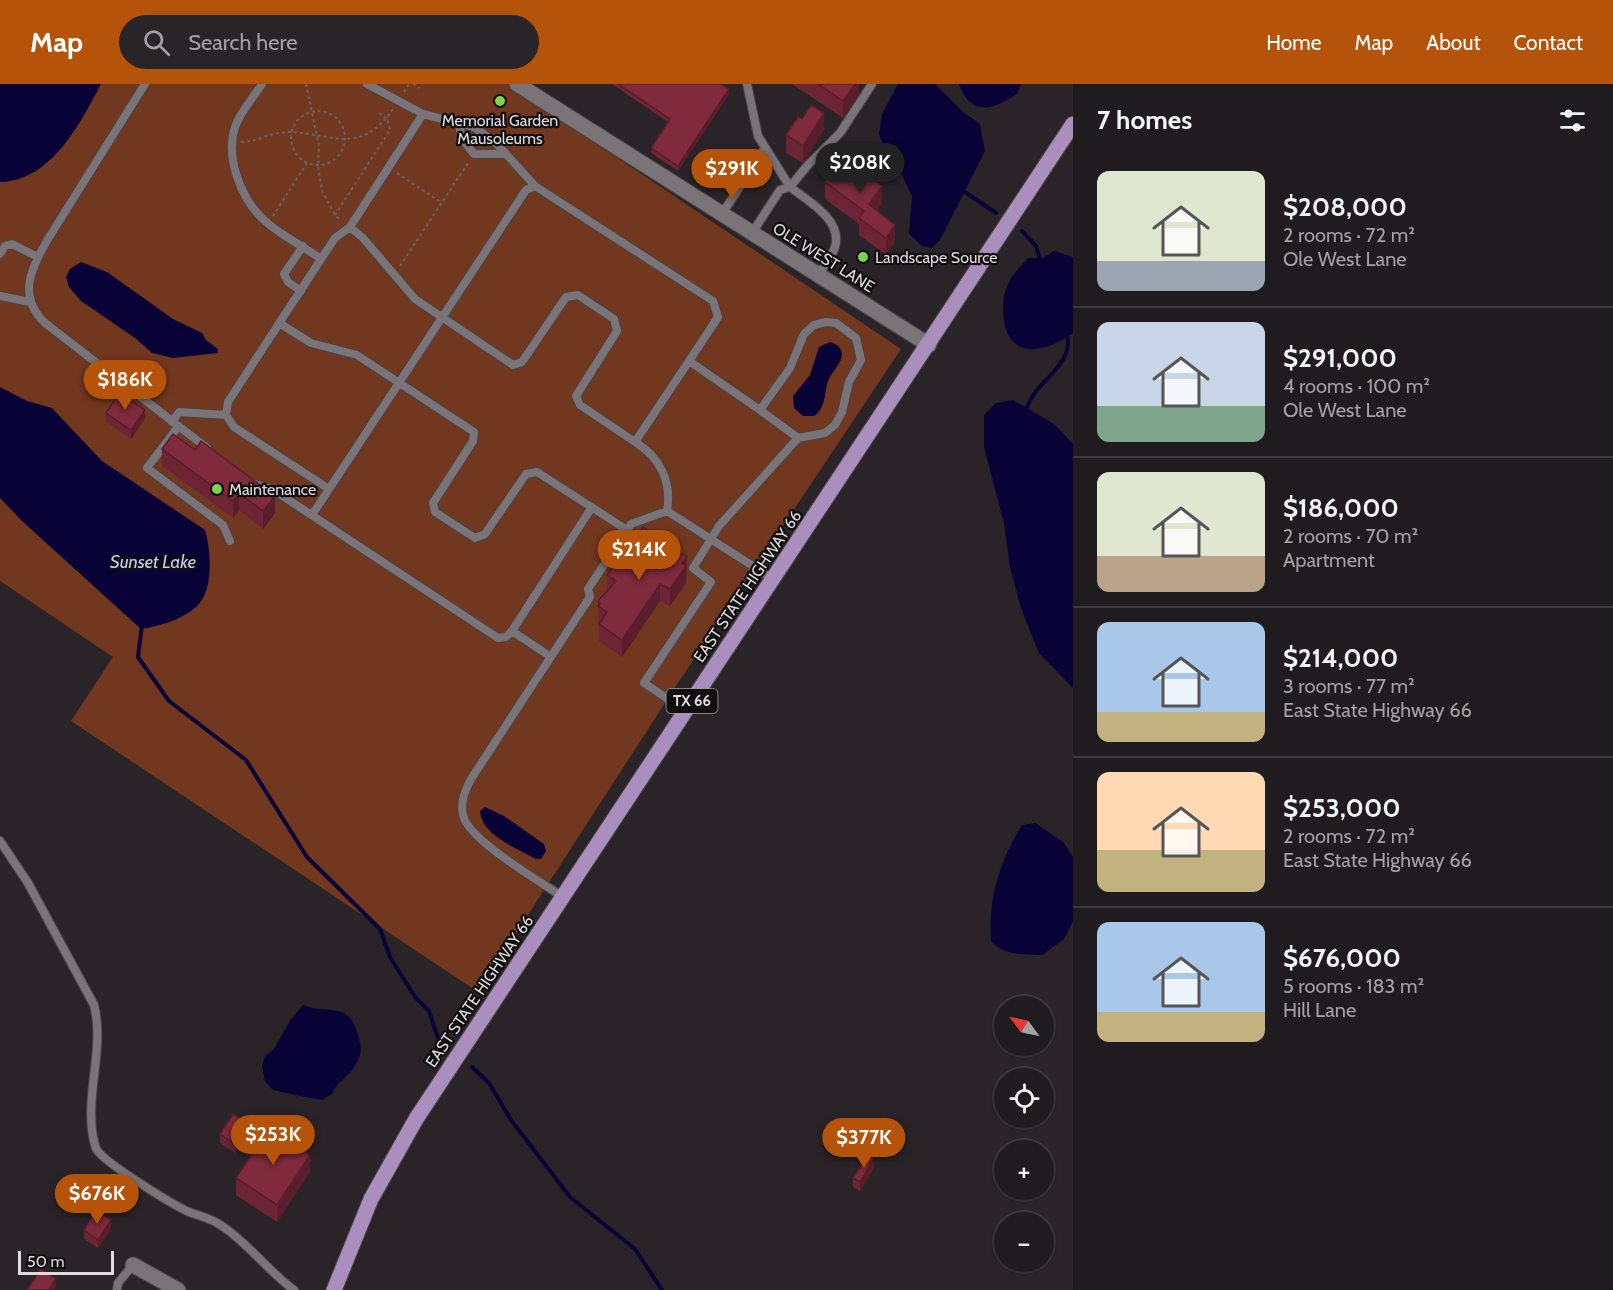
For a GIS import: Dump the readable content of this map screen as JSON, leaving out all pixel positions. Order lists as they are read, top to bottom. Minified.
{"streets":{"main road":["EAST STATE HIGHWAY 66","TX 66"],"street":["OLE WEST LANE"]},"crossings":[["OLE WEST LANE","EAST STATE HIGHWAY 66"]],"water":["Sunset Lake"],"places":["Memorial Garden Mausoleums","Landscape Source","Maintenance"],"scale_bar":"50 m","north":"top left","page":{"header":"Map","search":"Search here","nav":["Home","Map","About","Contact"],"heading":"7 homes","price":["$208K","$291K","$186K","$214K","$253K","$377K","$676K"],"list":[{"name":"$208,000","note":"2 rooms · 72 m² · Ole West Lane"},{"name":"$291,000","note":"4 rooms · 100 m² · Ole West Lane"},{"name":"$186,000","note":"2 rooms · 70 m² · Apartment"},{"name":"$214,000","note":"3 rooms · 77 m² · East State Highway 66"},{"name":"$253,000","note":"2 rooms · 72 m² · East State Highway 66"},{"name":"$676,000","note":"5 rooms · 183 m² · Hill Lane"}],"map_buttons":["+","−"],"scale":"50 m"}}
